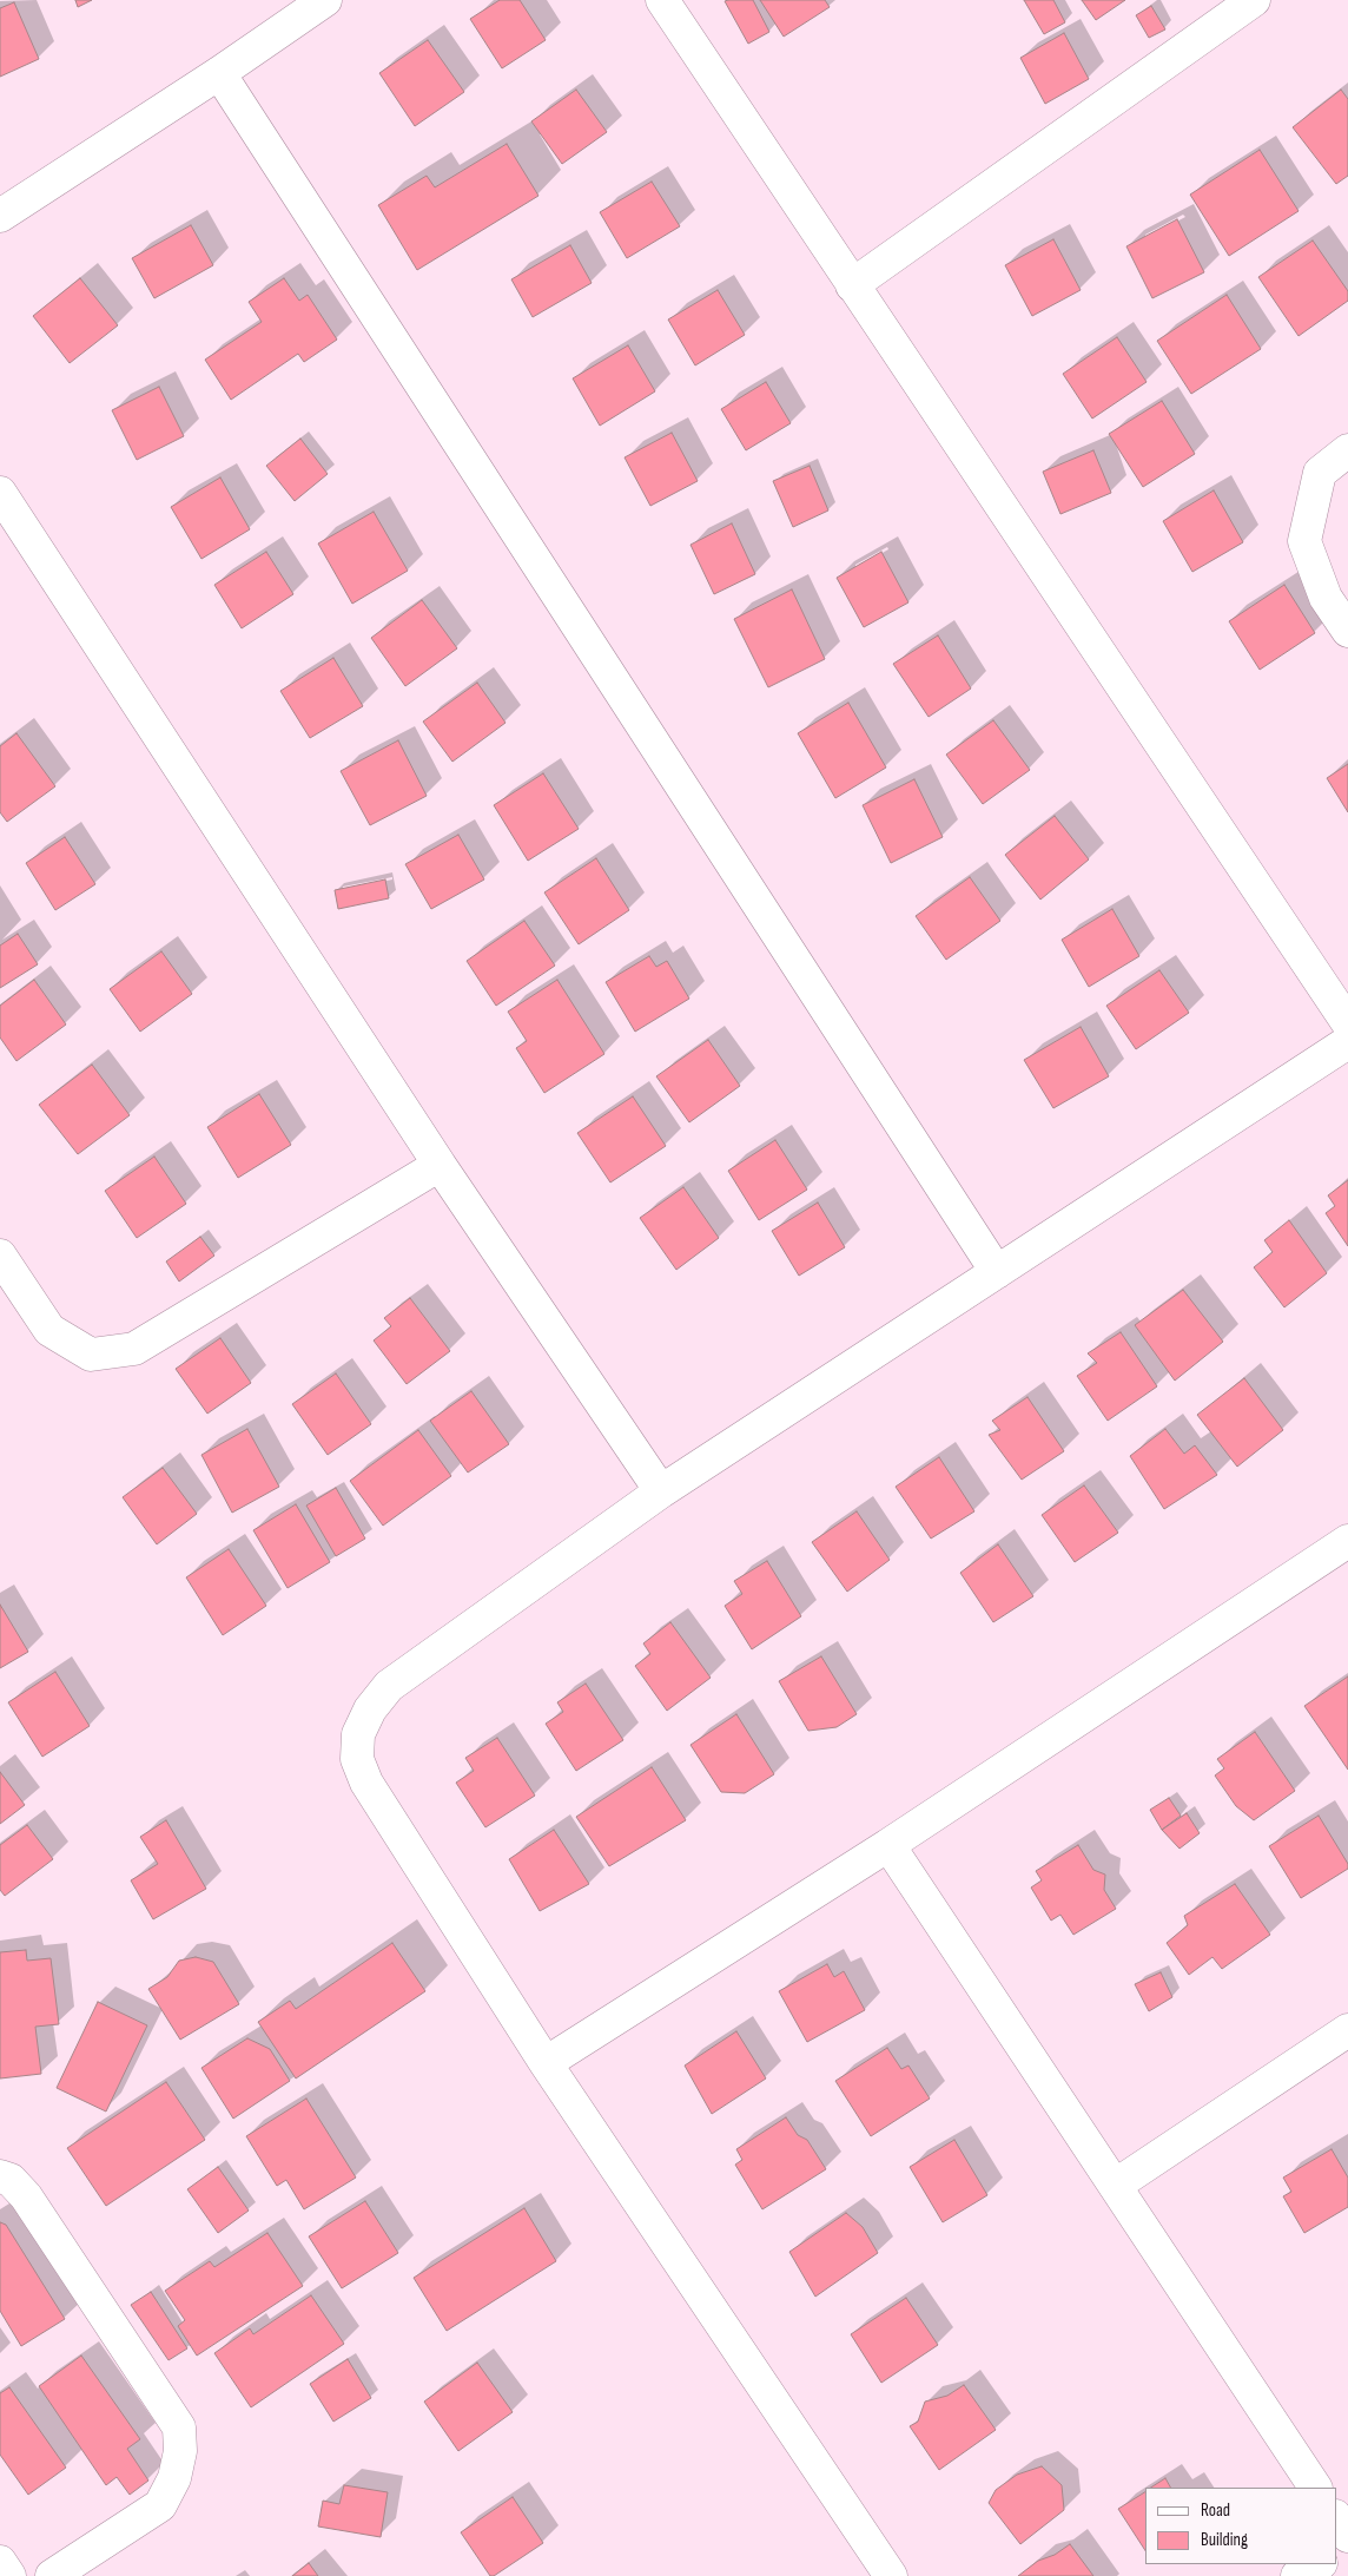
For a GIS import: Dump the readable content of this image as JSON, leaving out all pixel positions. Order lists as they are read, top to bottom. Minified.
{"legend":["Road","Building"]}
